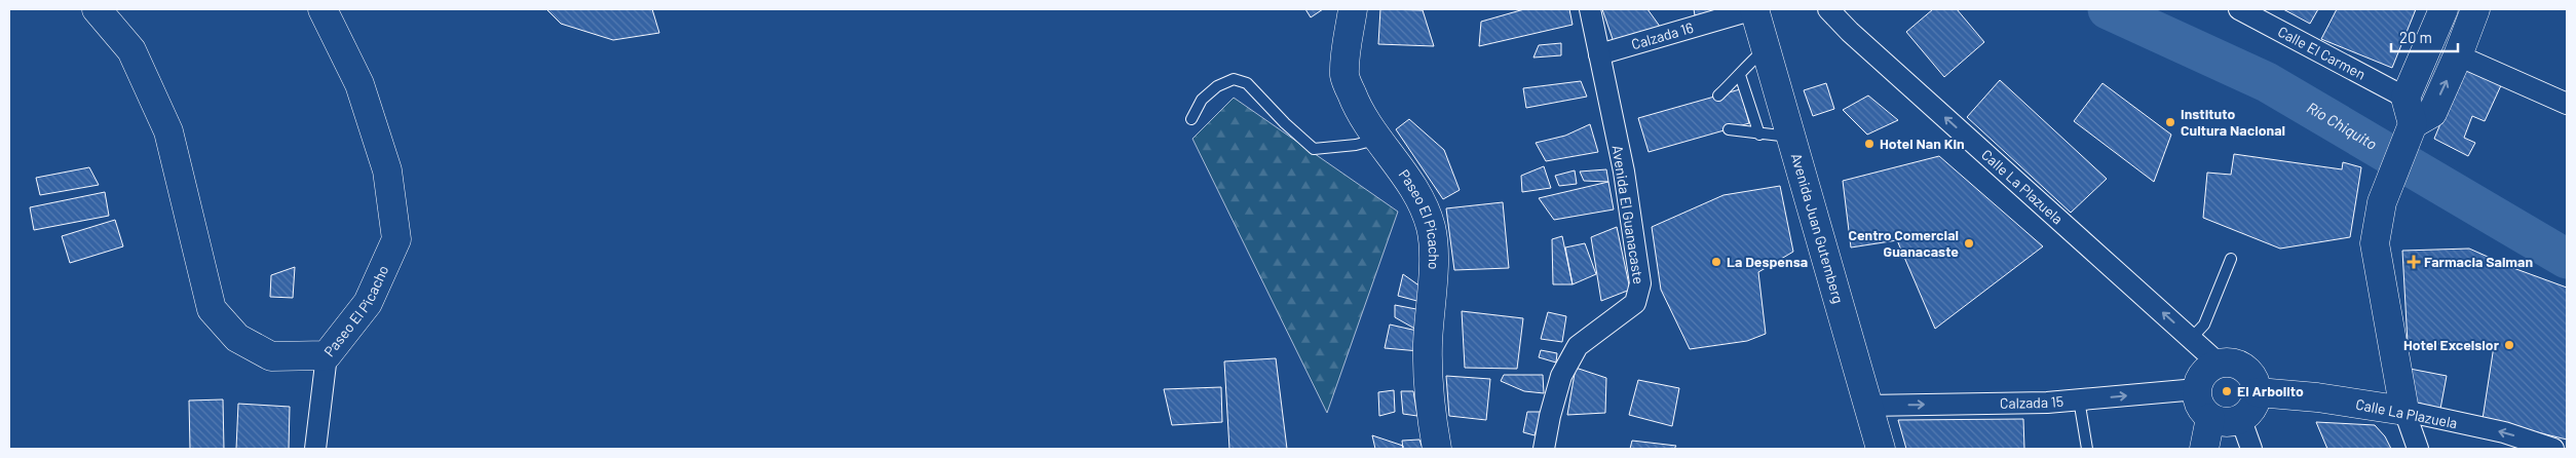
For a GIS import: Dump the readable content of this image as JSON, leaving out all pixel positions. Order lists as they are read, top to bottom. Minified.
{"streets":{"street":["Calzada 16","Calle El Carmen","Calle La Plazuela","Avenida El Guanacaste","Paseo El Picacho","Avenida Juan Gutemberg","Calzada 15"]},"crossings":[["Calzada 16","Avenida El Guanacaste"],["Calzada 16","Avenida Juan Gutemberg"],["Calle La Plazuela","Calzada 15"],["Avenida Juan Gutemberg","Calzada 15"]],"one_way":["Calle La Plazuela","Calzada 15"],"water":["Río Chiquito"],"places":{"other":["Instituto Cultura Nacional","Hotel Nan Kin","Centro Comercial Guanacaste","La Despensa","Hotel Excelsior","El Arbolito"],"health":["Farmacia Salman"]},"scale_bar":"20 m"}
